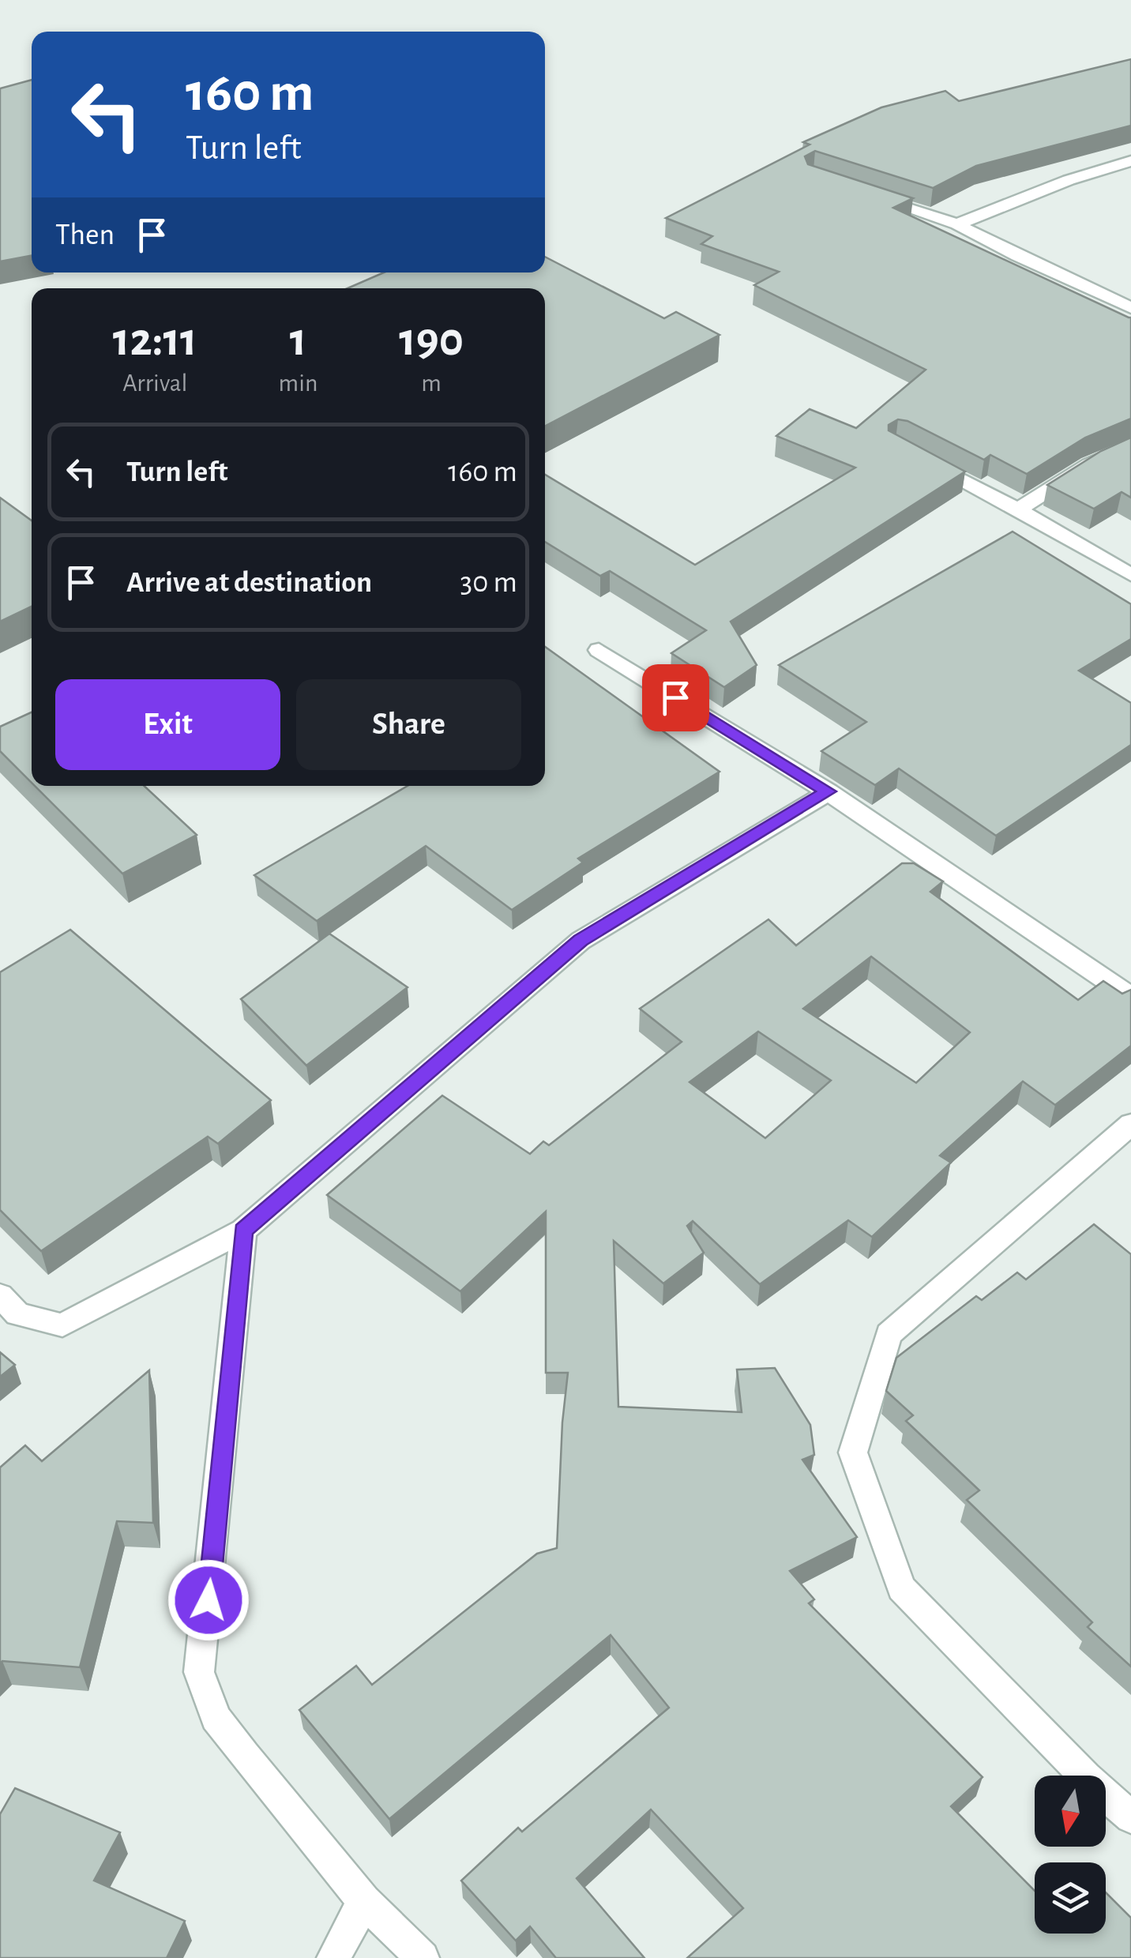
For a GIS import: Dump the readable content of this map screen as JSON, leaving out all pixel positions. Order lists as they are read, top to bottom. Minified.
{"north":"bottom","page":{"turn":["160 m","Turn left"],"then":"Then","eta":["12:11","Arrival","1","min","190","m"],"list":[{"name":"Turn left","value":"160 m"},{"name":"Arrive at destination","value":"30 m"}],"buttons":["Exit","Share"]}}
